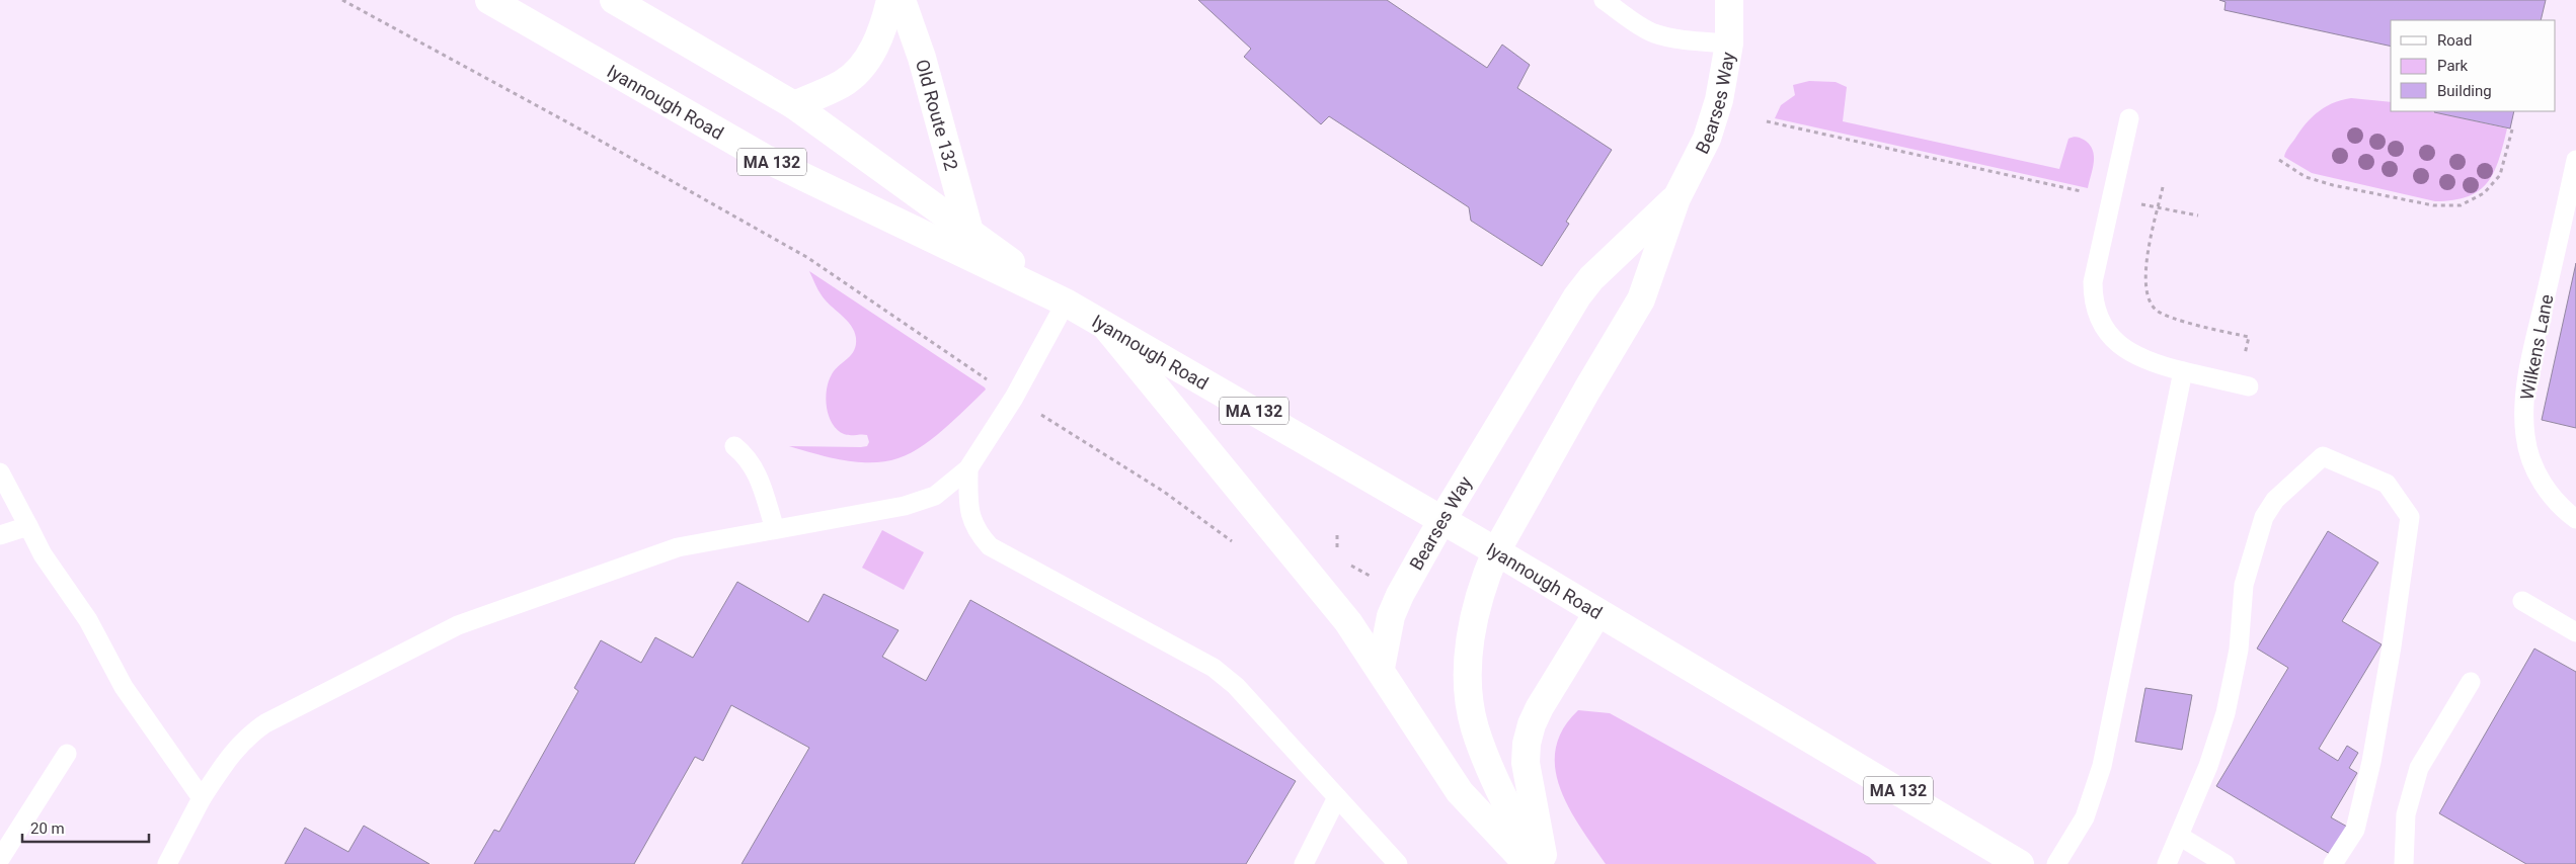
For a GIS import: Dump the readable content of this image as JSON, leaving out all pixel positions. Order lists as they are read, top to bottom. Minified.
{"streets":{"main road":["Bearses Way","Iyannough Road","Old Route 132","MA 132"],"lane":["Wilkens Lane"]},"crossings":[["Bearses Way","Iyannough Road"],["Iyannough Road","Old Route 132"]],"legend":["Road","Park","Building"],"scale_bar":"20 m"}
